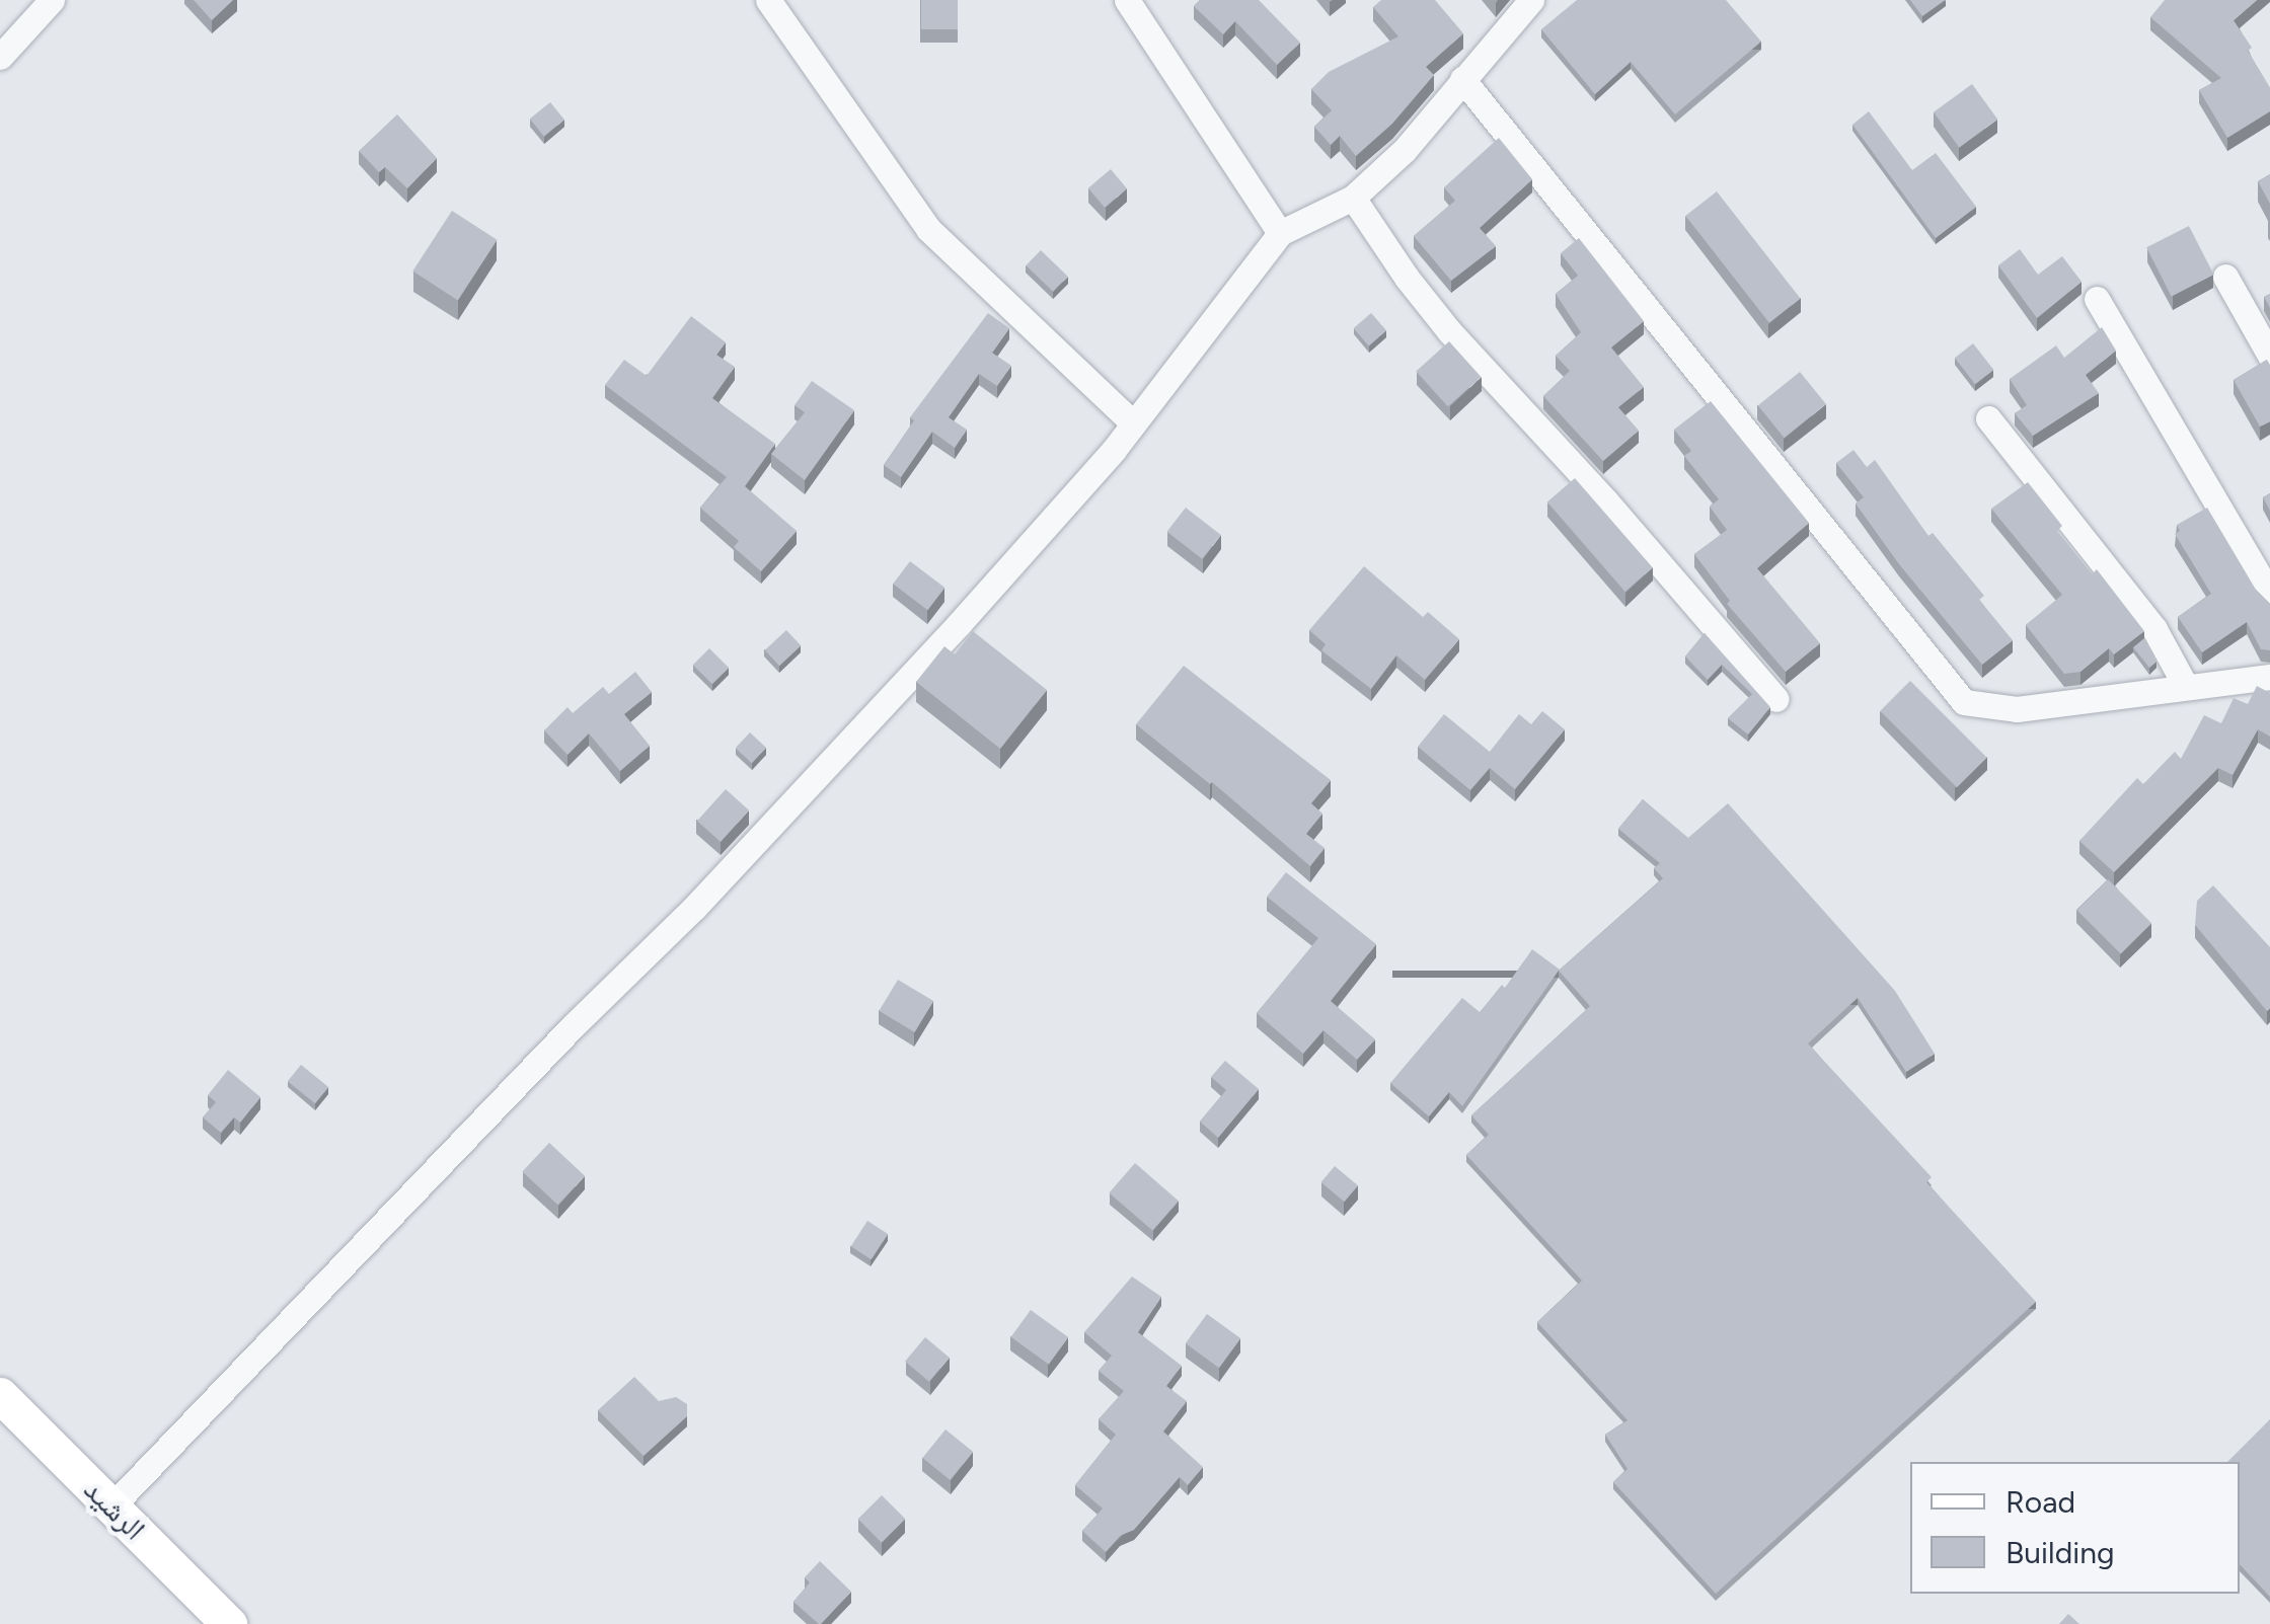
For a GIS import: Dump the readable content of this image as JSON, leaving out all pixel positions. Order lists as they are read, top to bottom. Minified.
{"streets":{"main road":["الرشيد"]},"legend":["Road","Building"]}
